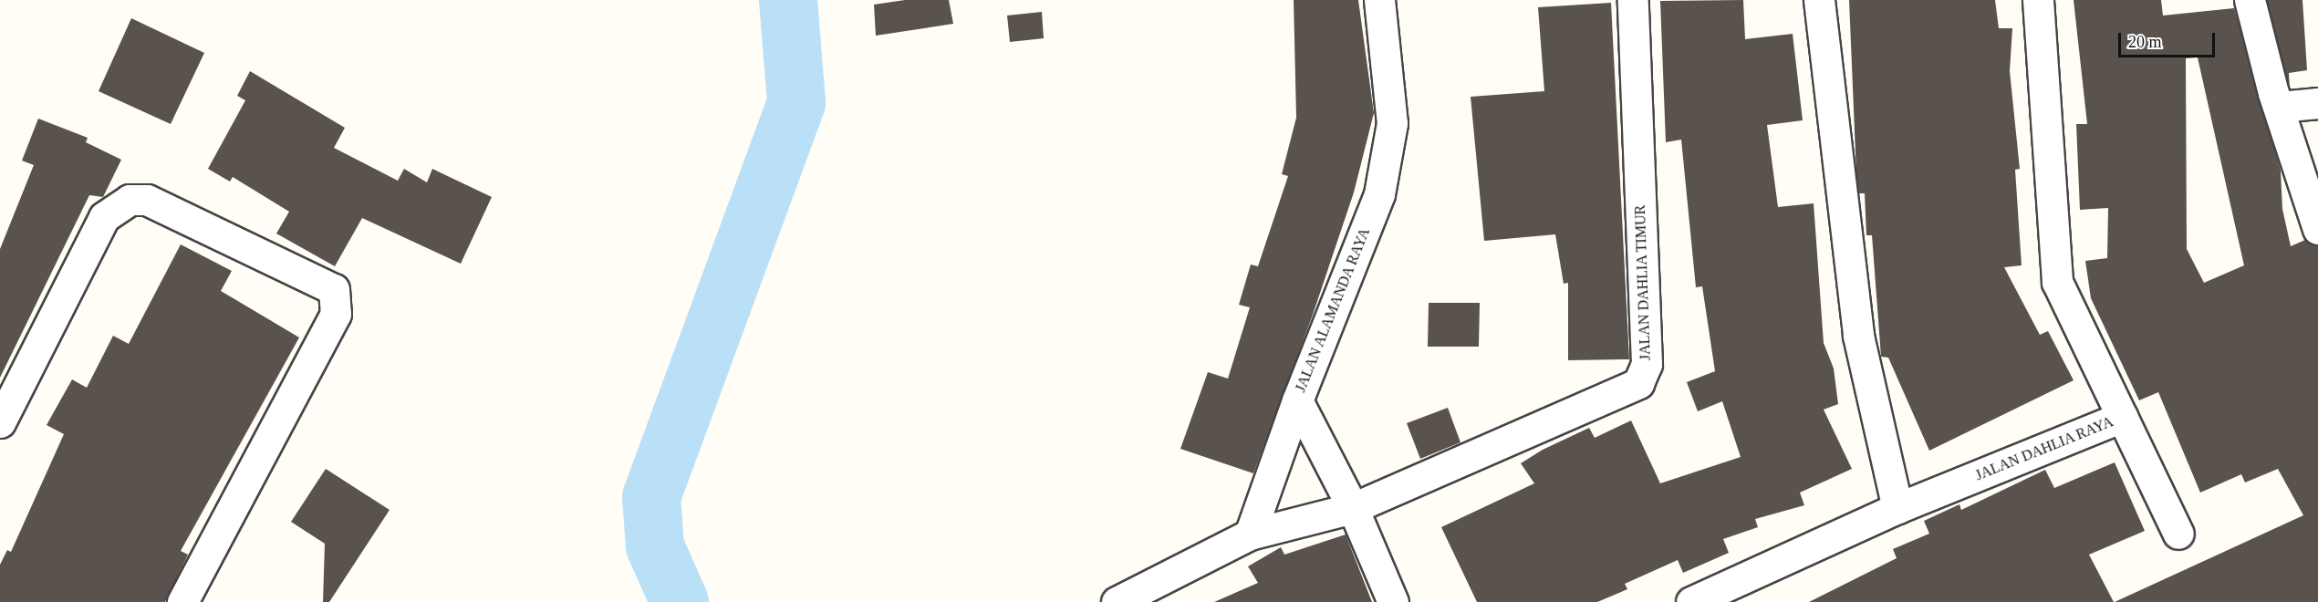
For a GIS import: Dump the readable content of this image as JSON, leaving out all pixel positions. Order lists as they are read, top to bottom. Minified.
{"streets":{"street":["JALAN DAHLIA TIMUR","JALAN ALAMANDA RAYA","JALAN DAHLIA RAYA"]},"crossings":[["JALAN DAHLIA TIMUR","JALAN ALAMANDA RAYA"]],"scale_bar":"20 m"}
